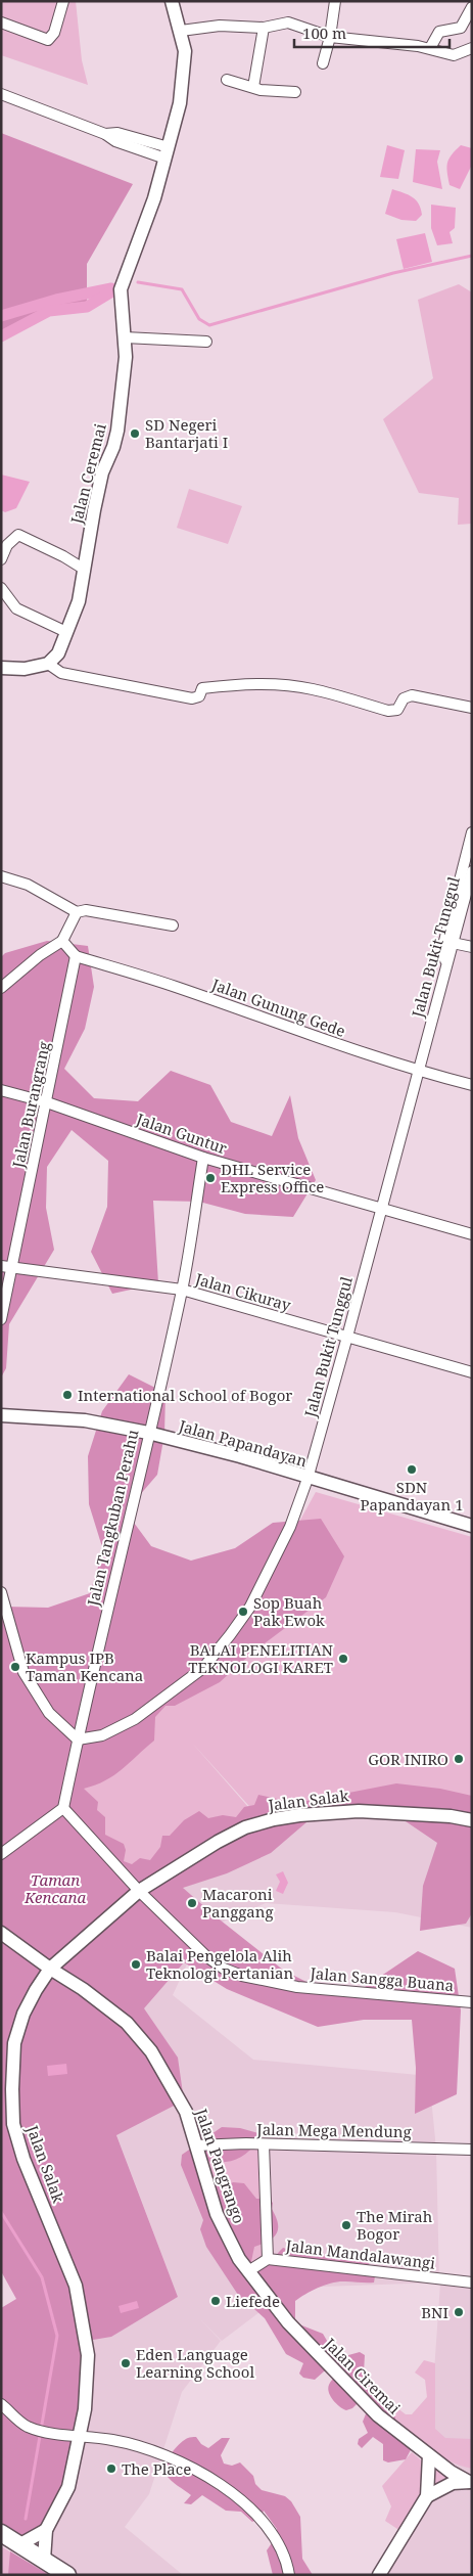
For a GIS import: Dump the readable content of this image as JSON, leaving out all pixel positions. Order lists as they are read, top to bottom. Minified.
{"streets":{"street":["Jalan Ceremai","Jalan Bukit Tunggul","Jalan Gunung Gede","Jalan Burangrang","Jalan Guntur","Jalan Cikuray","Jalan Papandayan","Jalan Tangkuban Perahu","Jalan Salak","Jalan Sangga Buana","Jalan Mega Mendung","Jalan Pangrango","Jalan Mandalawangi","Jalan Ciremai"]},"crossings":[["Jalan Bukit Tunggul","Jalan Gunung Gede"],["Jalan Bukit Tunggul","Jalan Guntur"],["Jalan Bukit Tunggul","Jalan Cikuray"],["Jalan Bukit Tunggul","Jalan Papandayan"],["Jalan Bukit Tunggul","Jalan Tangkuban Perahu"],["Jalan Gunung Gede","Jalan Burangrang"],["Jalan Burangrang","Jalan Guntur"],["Jalan Burangrang","Jalan Cikuray"],["Jalan Guntur","Jalan Tangkuban Perahu"],["Jalan Cikuray","Jalan Tangkuban Perahu"],["Jalan Papandayan","Jalan Tangkuban Perahu"],["Jalan Tangkuban Perahu","Jalan Sangga Buana"],["Jalan Salak","Jalan Sangga Buana"],["Jalan Salak","Jalan Pangrango"],["Jalan Mega Mendung","Jalan Pangrango"],["Jalan Pangrango","Jalan Mandalawangi"],["Jalan Pangrango","Jalan Ciremai"],["Jalan Mandalawangi","Jalan Ciremai"]],"parks":["Taman Kencana"],"places":["SD Negeri Bantarjati I","DHL Service Express Office","International School of Bogor","SDN Papandayan 1","Sop Buah Pak Ewok","BALAI PENELITIAN TEKNOLOGI KARET","Kampus IPB Taman Kencana","GOR INIRO","Macaroni Panggang","Balai Pengelola Alih Teknologi Pertanian","The Mirah Bogor","Liefede","BNI","Eden Language Learning School","The Place"],"scale_bar":"100 m"}
